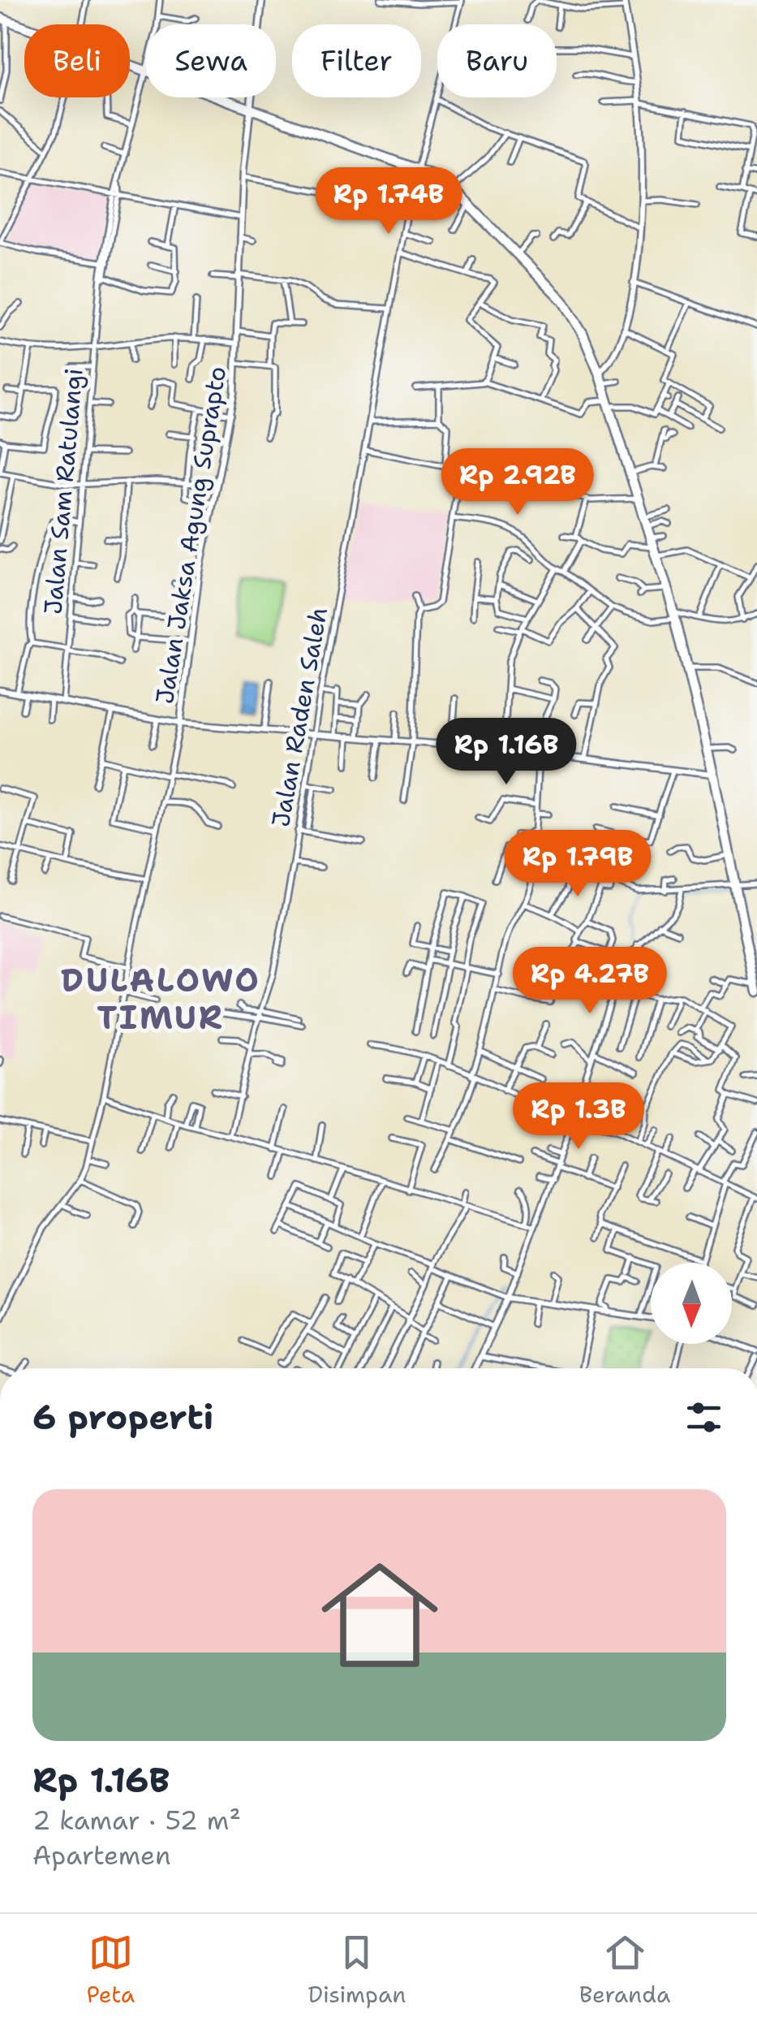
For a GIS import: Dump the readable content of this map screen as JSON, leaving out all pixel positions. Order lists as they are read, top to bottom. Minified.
{"streets":{"street":["Jalan Sam Ratulangi","Jalan Jaksa Agung Suprapto","Jalan Raden Saleh"]},"districts":["DULALOWO TIMUR"],"north":"bottom","page":{"chip":["Beli","Sewa","Filter","Baru"],"price":["Rp 1.74B","Rp 2.92B","Rp 1.16B","Rp 1.79B","Rp 4.27B","Rp 1.3B"],"heading":"6 properti","list":[{"name":"Rp 1.16B","note":"2 kamar · 52 m² · Apartemen"}],"tabs":["Peta","Disimpan","Beranda"]}}
